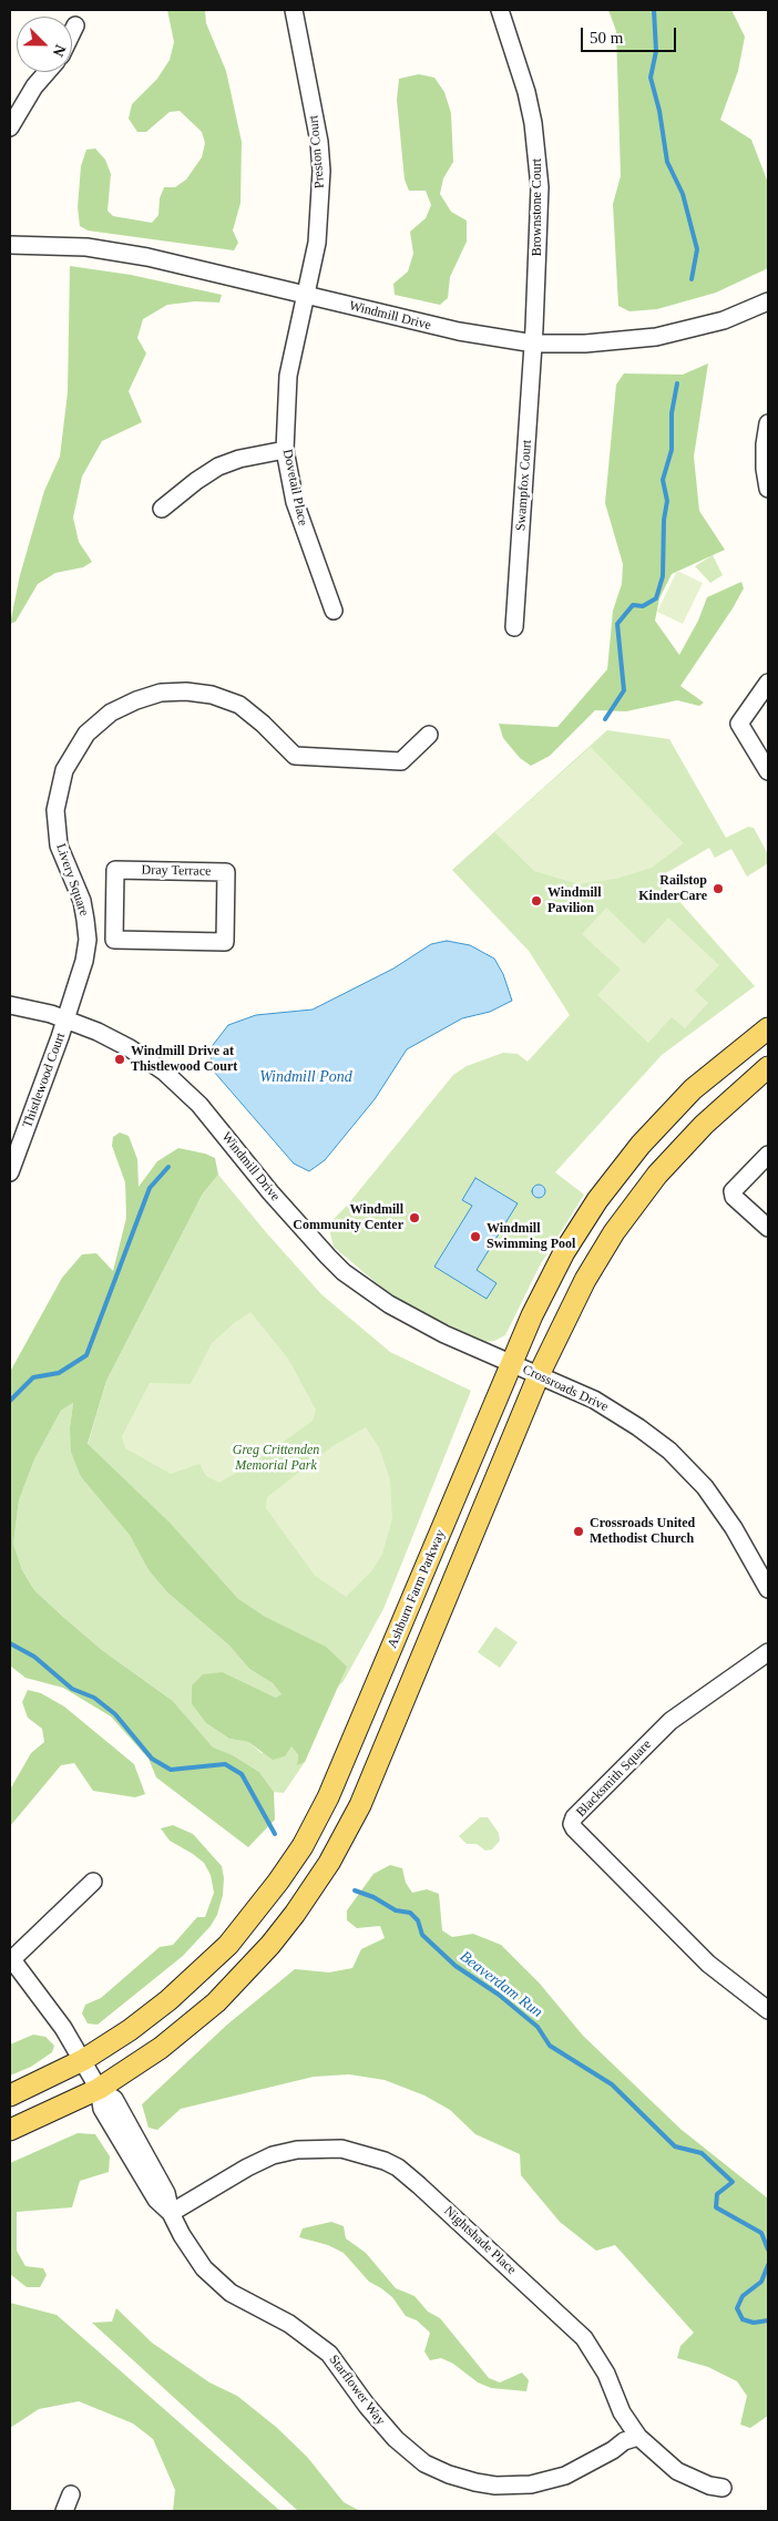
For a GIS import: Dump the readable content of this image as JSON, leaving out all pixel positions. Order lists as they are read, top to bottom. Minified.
{"streets":{"main road":["Ashburn Farm Parkway"],"street":["Preston Court","Brownstone Court","Windmill Drive","Swampfox Court","Dovetail Place","Dray Terrace","Livery Square","Thistlewood Court","Crossroads Drive","Blacksmith Square","Nightshade Place","Starflower Way"]},"crossings":[["Preston Court","Windmill Drive"],["Preston Court","Dovetail Place"],["Brownstone Court","Windmill Drive"],["Brownstone Court","Swampfox Court"],["Windmill Drive","Swampfox Court"],["Windmill Drive","Dovetail Place"],["Windmill Drive","Livery Square"],["Windmill Drive","Thistlewood Court"],["Windmill Drive","Crossroads Drive"],["Windmill Drive","Ashburn Farm Parkway"],["Dray Terrace","Livery Square"],["Livery Square","Thistlewood Court"],["Crossroads Drive","Ashburn Farm Parkway"],["Ashburn Farm Parkway","Starflower Way"],["Nightshade Place","Starflower Way"]],"water":["Windmill Pond","Beaverdam Run"],"parks":["Greg Crittenden Memorial Park"],"places":["Railstop KinderCare","Windmill Pavilion","Windmill Drive at Thistlewood Court","Windmill Community Center","Windmill Swimming Pool","Crossroads United Methodist Church"],"scale_bar":"50 m","north":"bottom right"}
